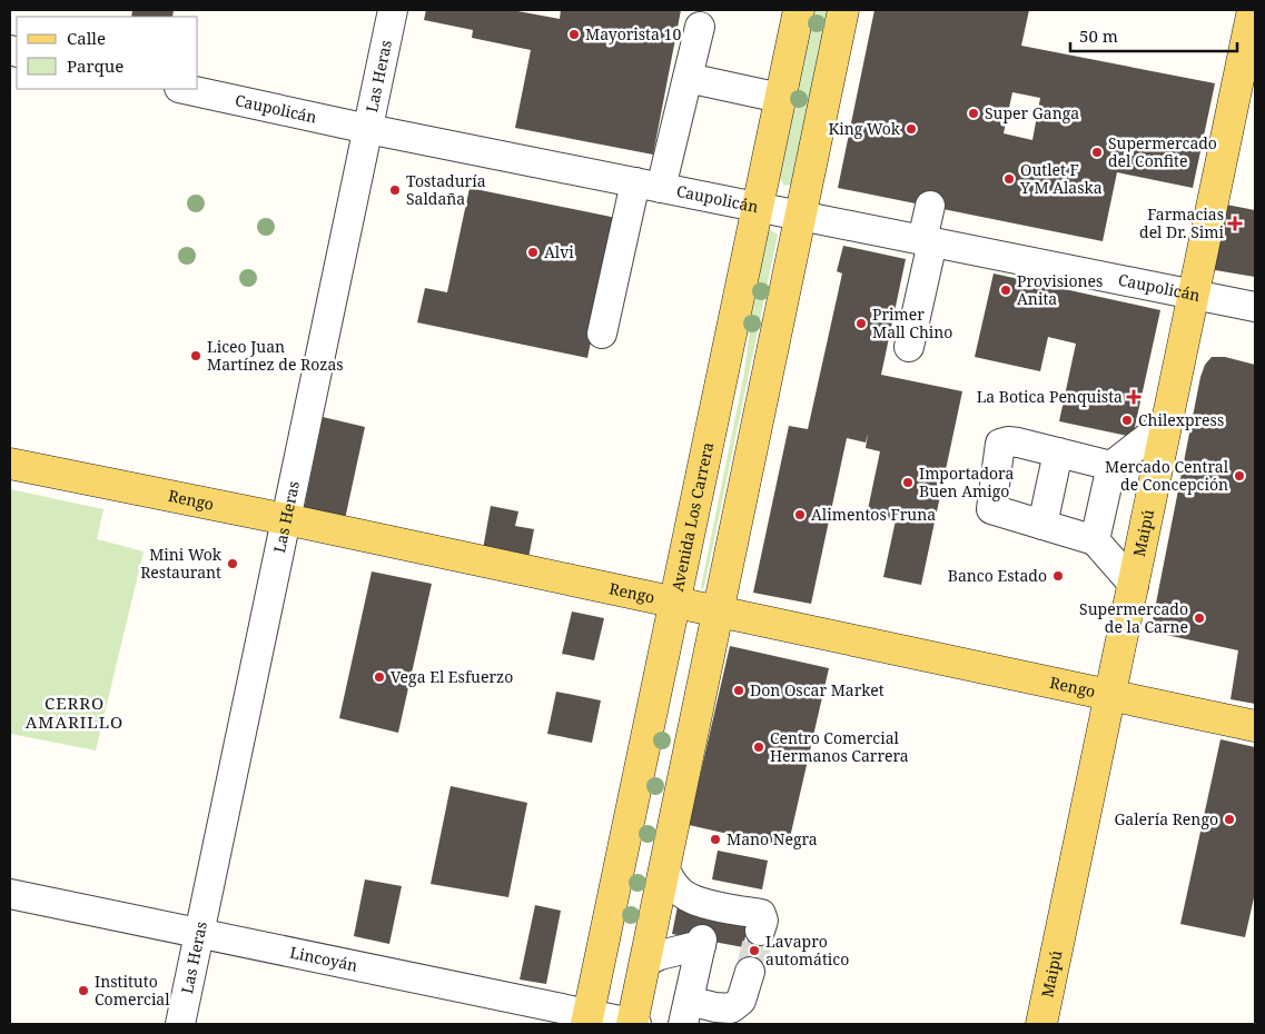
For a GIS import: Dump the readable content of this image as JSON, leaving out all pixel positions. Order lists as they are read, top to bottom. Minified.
{"streets":{"main road":["Rengo","Avenida Los Carrera","Maipú"],"street":["Las Heras","Caupolicán","Lincoyán"]},"crossings":[["Las Heras","Caupolicán"],["Las Heras","Rengo"],["Las Heras","Lincoyán"],["Caupolicán","Avenida Los Carrera"],["Caupolicán","Maipú"],["Rengo","Avenida Los Carrera"],["Rengo","Maipú"],["Avenida Los Carrera","Lincoyán"]],"districts":["CERRO AMARILLO"],"places":{"other":["Mayorista 10","Super Ganga","King Wok","Supermercado del Confite","Outlet F Y M Alaska","Tostaduría Saldaña","Alvi","Provisiones Anita","Primer Mall Chino","Liceo Juan Martínez de Rozas","Chilexpress","Mercado Central de Concepción","Importadora Buen Amigo","Alimentos Fruna","Mini Wok Restaurant","Banco Estado","Supermercado de la Carne","Vega El Esfuerzo","Don Oscar Market","Centro Comercial Hermanos Carrera","Galería Rengo","Mano Negra","Lavapro automático","Instituto Comercial"],"health":["Farmacias del Dr. Simi","La Botica Penquista"]},"legend":["Calle","Parque"],"scale_bar":"50 m"}
